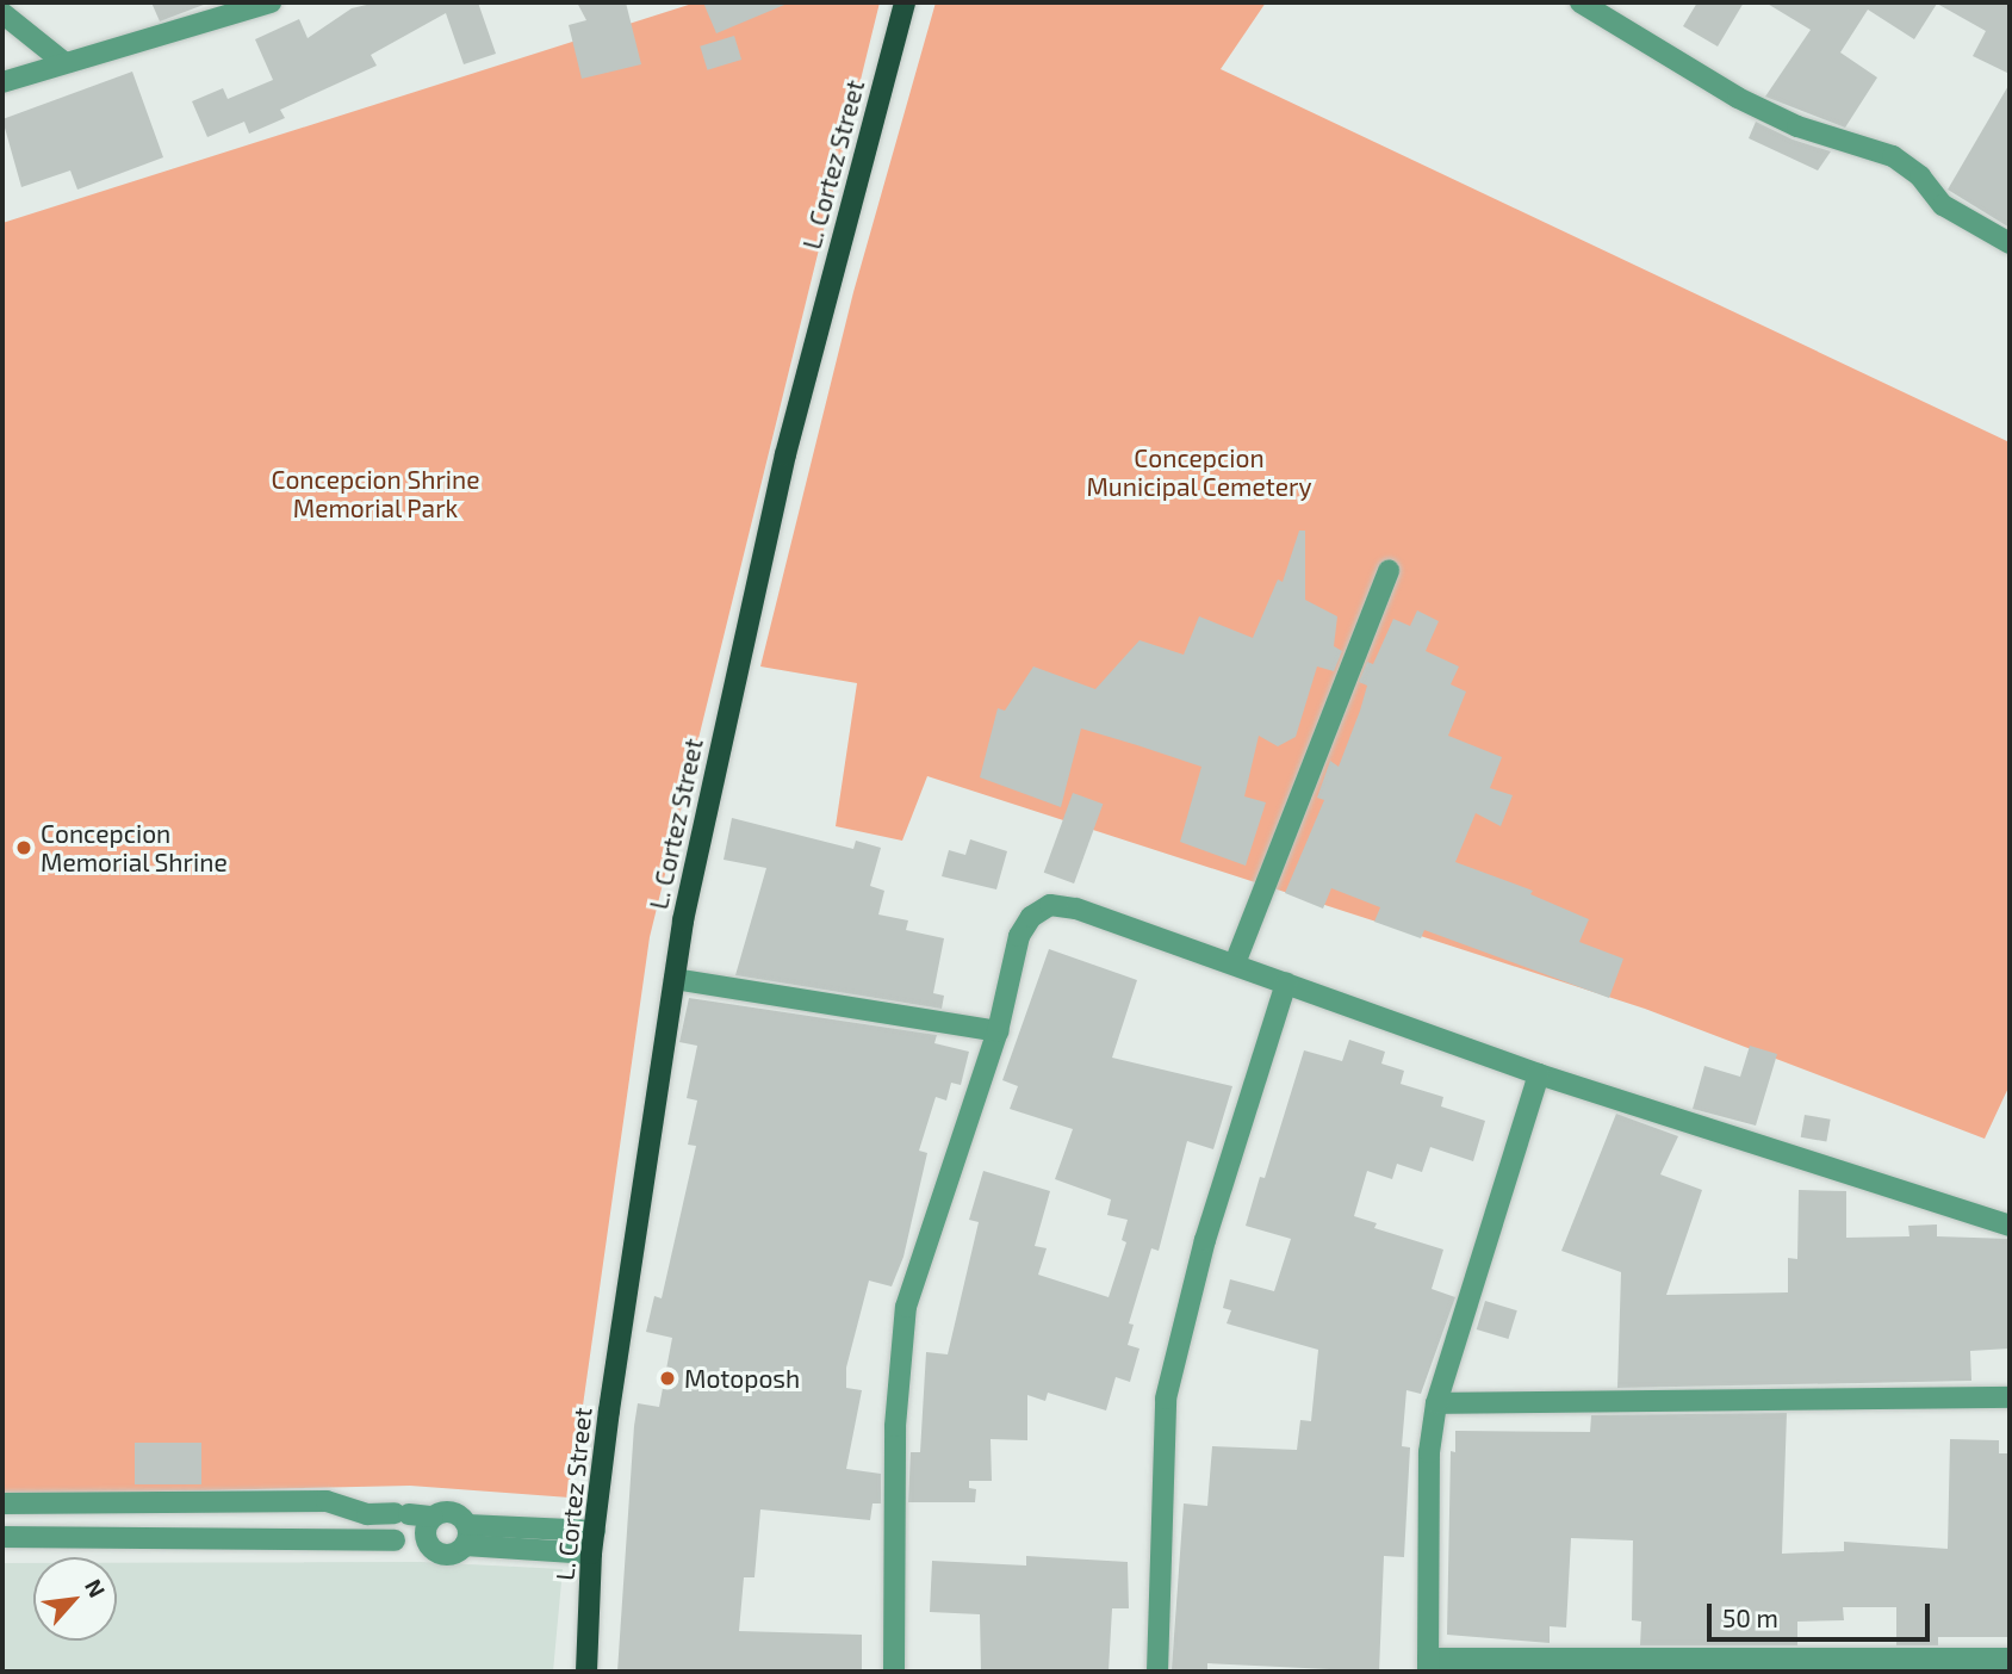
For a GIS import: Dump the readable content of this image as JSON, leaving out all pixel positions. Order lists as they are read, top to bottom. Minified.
{"streets":{"main road":["L. Cortez Street"]},"parks":["Concepcion Municipal Cemetery","Concepcion Shrine Memorial Park"],"places":["Concepcion Memorial Shrine","Motoposh"],"scale_bar":"50 m","north":"top right"}
